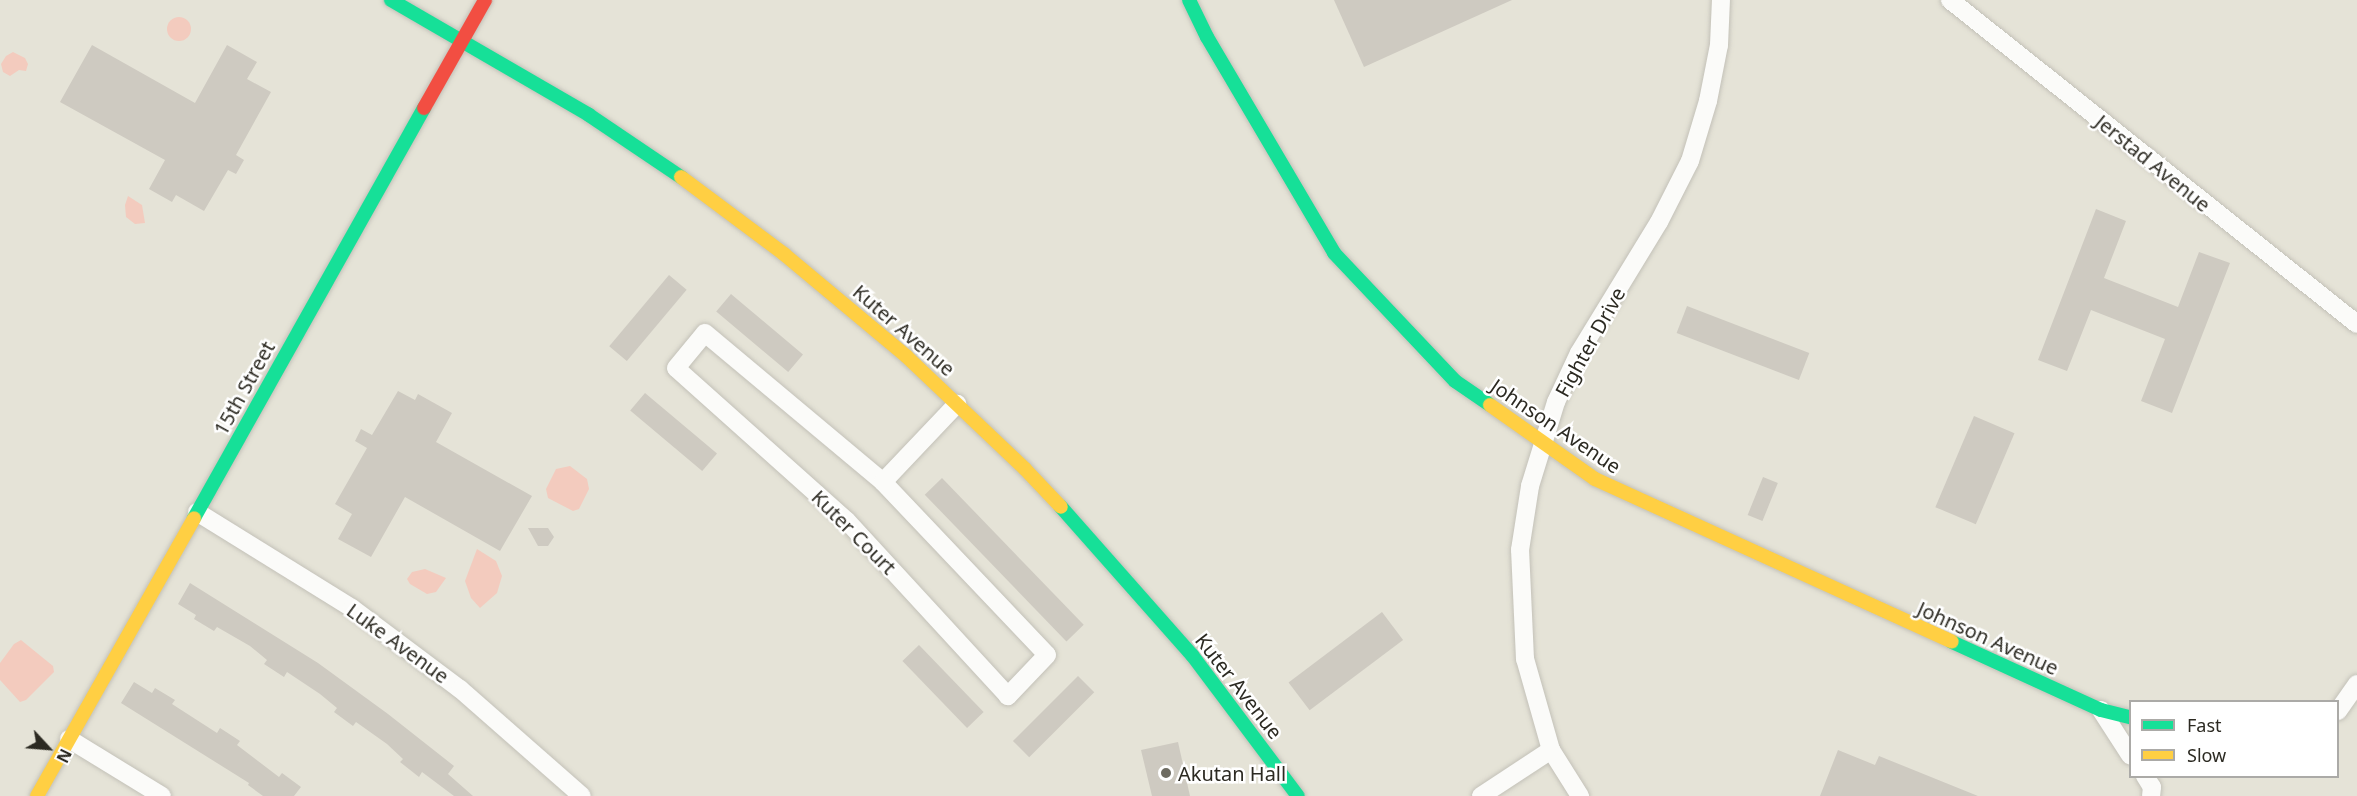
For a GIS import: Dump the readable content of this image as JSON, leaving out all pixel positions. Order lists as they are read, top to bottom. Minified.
{"streets":{"street":["Jerstad Avenue","Kuter Avenue","Fighter Drive","15th Street","Johnson Avenue","Kuter Court","Luke Avenue"]},"crossings":[["Kuter Avenue","15th Street"],["Fighter Drive","Johnson Avenue"],["15th Street","Luke Avenue"]],"places":["Akutan Hall"],"legend":["Fast","Slow"],"north":"bottom right"}
